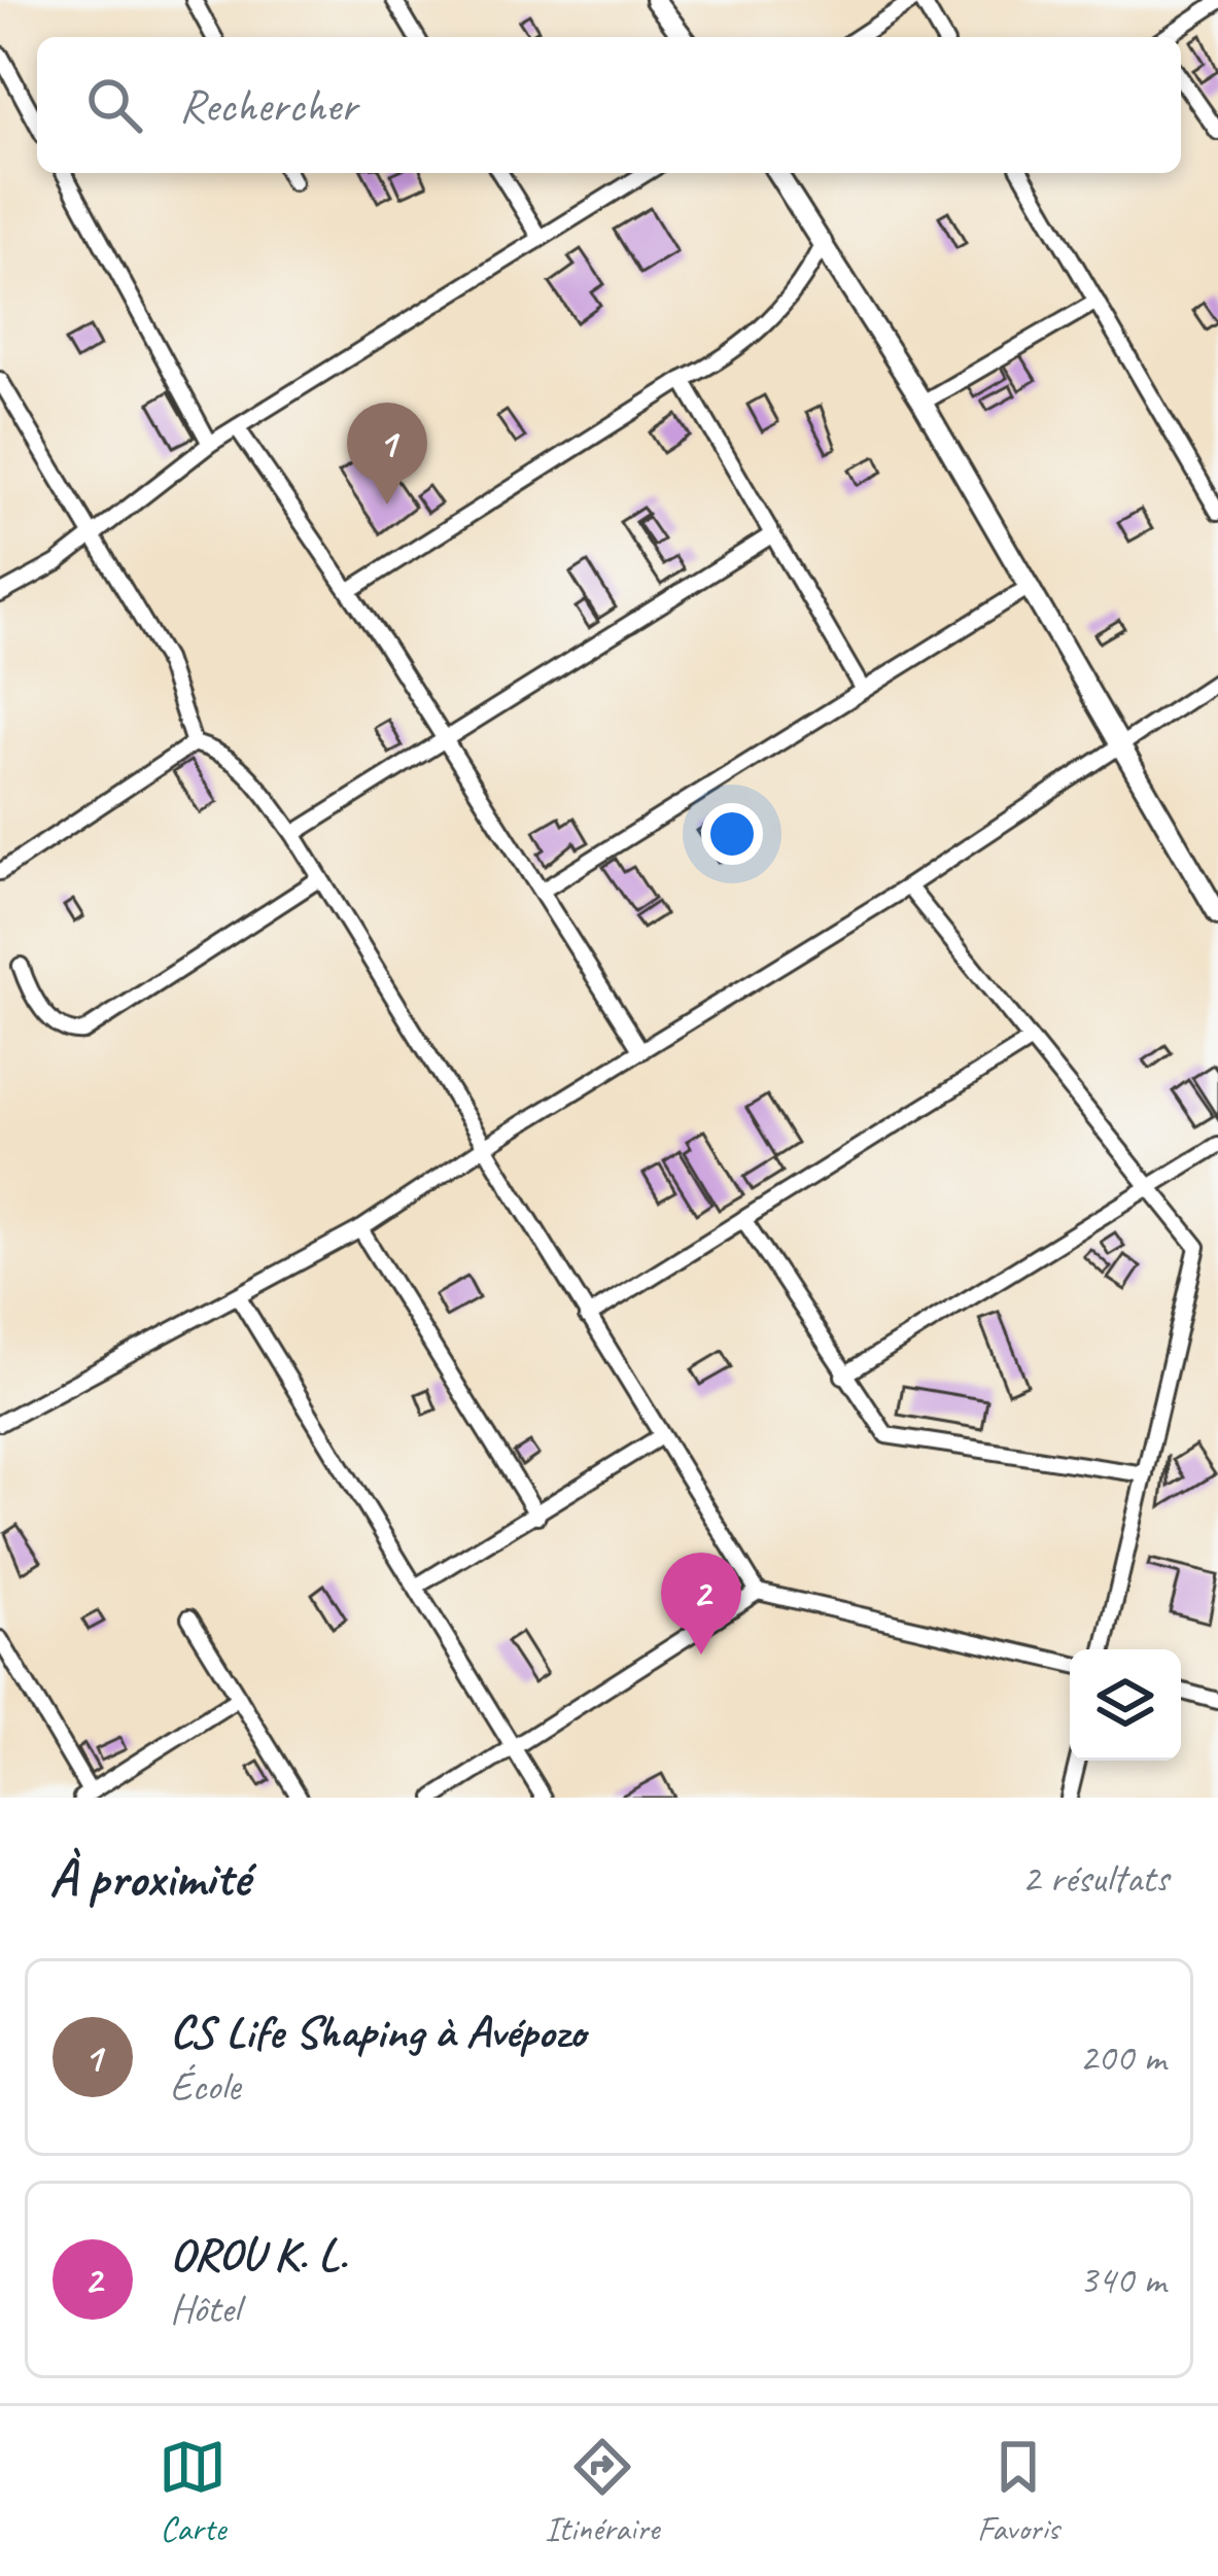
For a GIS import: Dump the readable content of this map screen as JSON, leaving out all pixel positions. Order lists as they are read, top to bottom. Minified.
{"page":{"search":"Rechercher","pins":["1","2"],"heading":["À proximité","2 résultats"],"list":[{"mark":"1","name":"CS Life Shaping à Avépozo","note":"École","value":"200 m"},{"mark":"2","name":"OROU K. L.","note":"Hôtel","value":"340 m"}],"nav":["Carte","Itinéraire","Favoris"]}}
